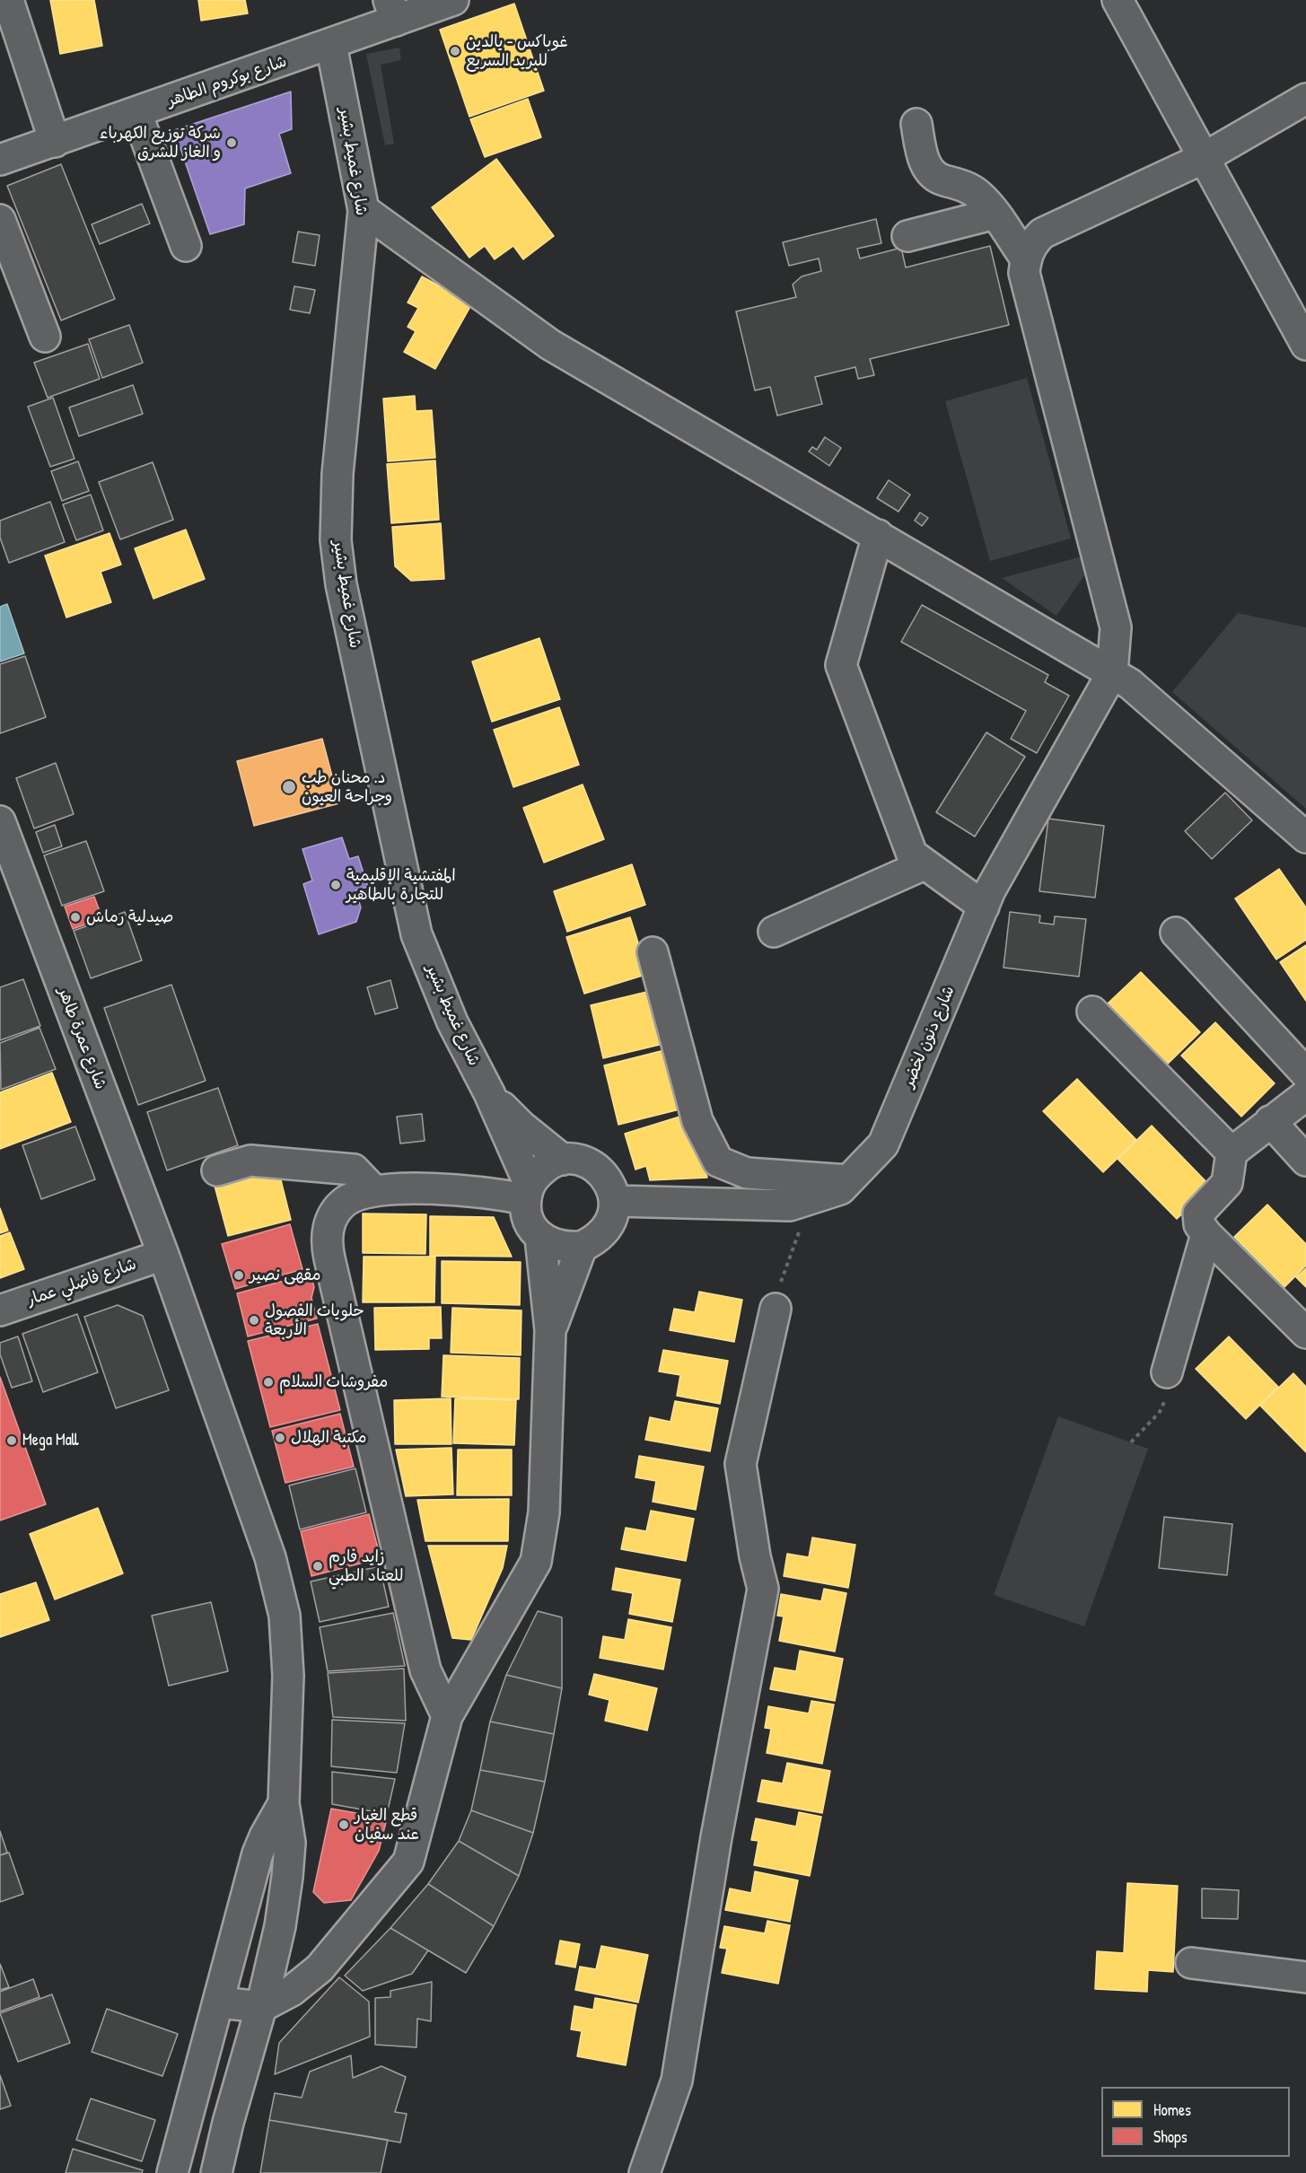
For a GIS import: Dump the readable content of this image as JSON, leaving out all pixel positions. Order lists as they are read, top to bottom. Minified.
{"streets":{"street":["شارع بوكروم الطاهر","شارع غميط بشير","شارع دنون لخضر","شارع عمرة طاهر","شارع فاضلي عمار"]},"crossings":[["شارع بوكروم الطاهر","شارع غميط بشير"],["شارع عمرة طاهر","شارع فاضلي عمار"]],"places":["غوباكس - يالدين للبريد السريع","شركة توزيع الكهرباء و الغاز للشرق","د. محنان طب وجراحة العيون","المفتشية الإقليمية للتجارة بالطاهير","صيدلية رماش","مقهى نصير","حلويات الفصول الأربعة","مفروشات السلام","مكتبة الهلال","Mega Mall","زايد فارم للعتاد الطبي","قطع الغيار عند سفيان"],"legend":["Homes","Shops"]}
